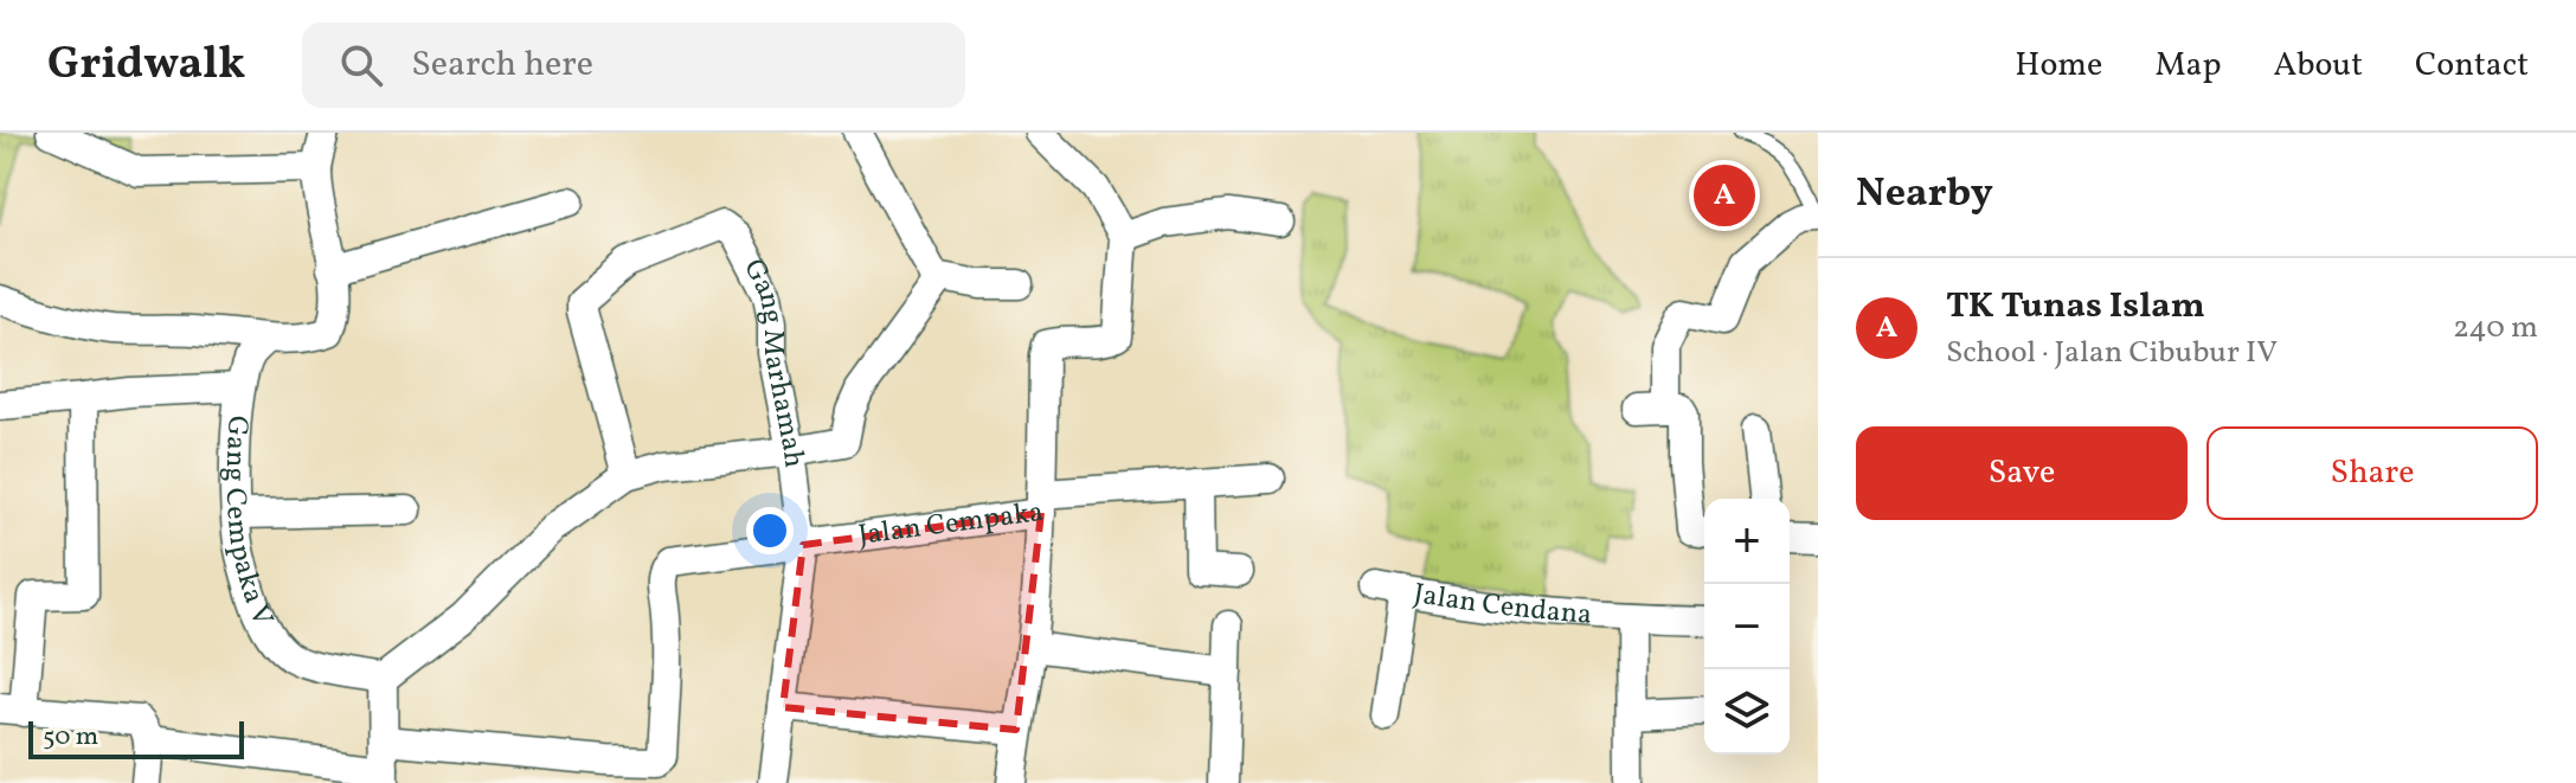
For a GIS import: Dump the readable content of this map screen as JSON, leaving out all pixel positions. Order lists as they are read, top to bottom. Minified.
{"streets":{"street":["Gang Marhamah","Gang Cempaka V","Jalan Cempaka","Jalan Cendana"]},"crossings":[["Gang Marhamah","Jalan Cempaka"]],"scale_bar":"50 m","page":{"header":"Gridwalk","search":"Search here","nav":["Home","Map","About","Contact"],"heading":"Nearby","pins":"A","list":[{"mark":"A","name":"TK Tunas Islam","note":"School · Jalan Cibubur IV","value":"240 m"}],"buttons":["Save","Share"],"map_buttons":["+","−"],"scale":"50 m"}}
